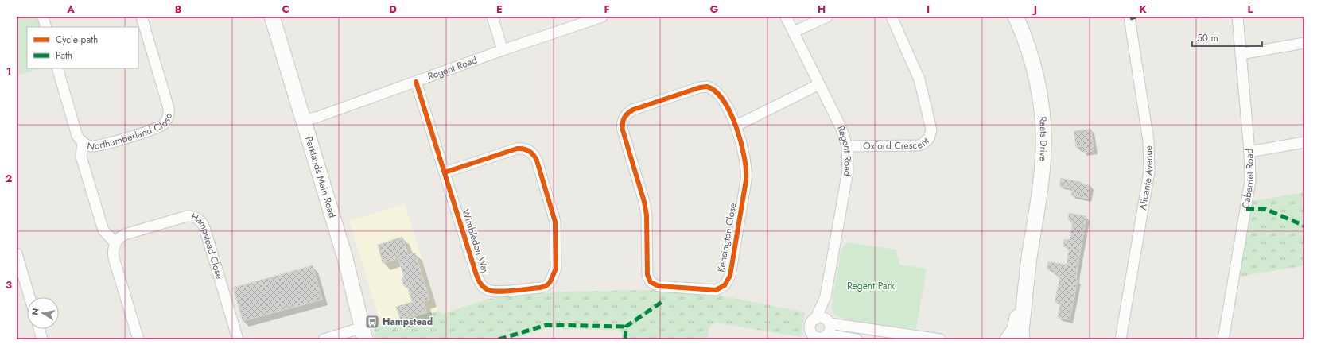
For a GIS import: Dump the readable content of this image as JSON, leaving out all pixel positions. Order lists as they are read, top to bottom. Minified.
{"streets":{"street":["Regent Road","Northumberland Close","Raats Drive","Oxford Crescent","Parklands Main Road","Alicante Avenue","Cabernet Road","Kensington Close","Wimbledon Way","Hampstead Close"]},"crossings":[["Regent Road","Oxford Crescent"],["Regent Road","Parklands Main Road"],["Regent Road","Wimbledon Way"],["Northumberland Close","Hampstead Close"]],"parks":["Regent Park"],"places":{"bus stop":["Hampstead"]},"legend":["Cycle path","Path"],"scale_bar":"50 m","north":"left","grid":{"columns":["A","B","C","D","E","F","G","H","I","J","K","L"],"rows":["1","2","3"]}}
